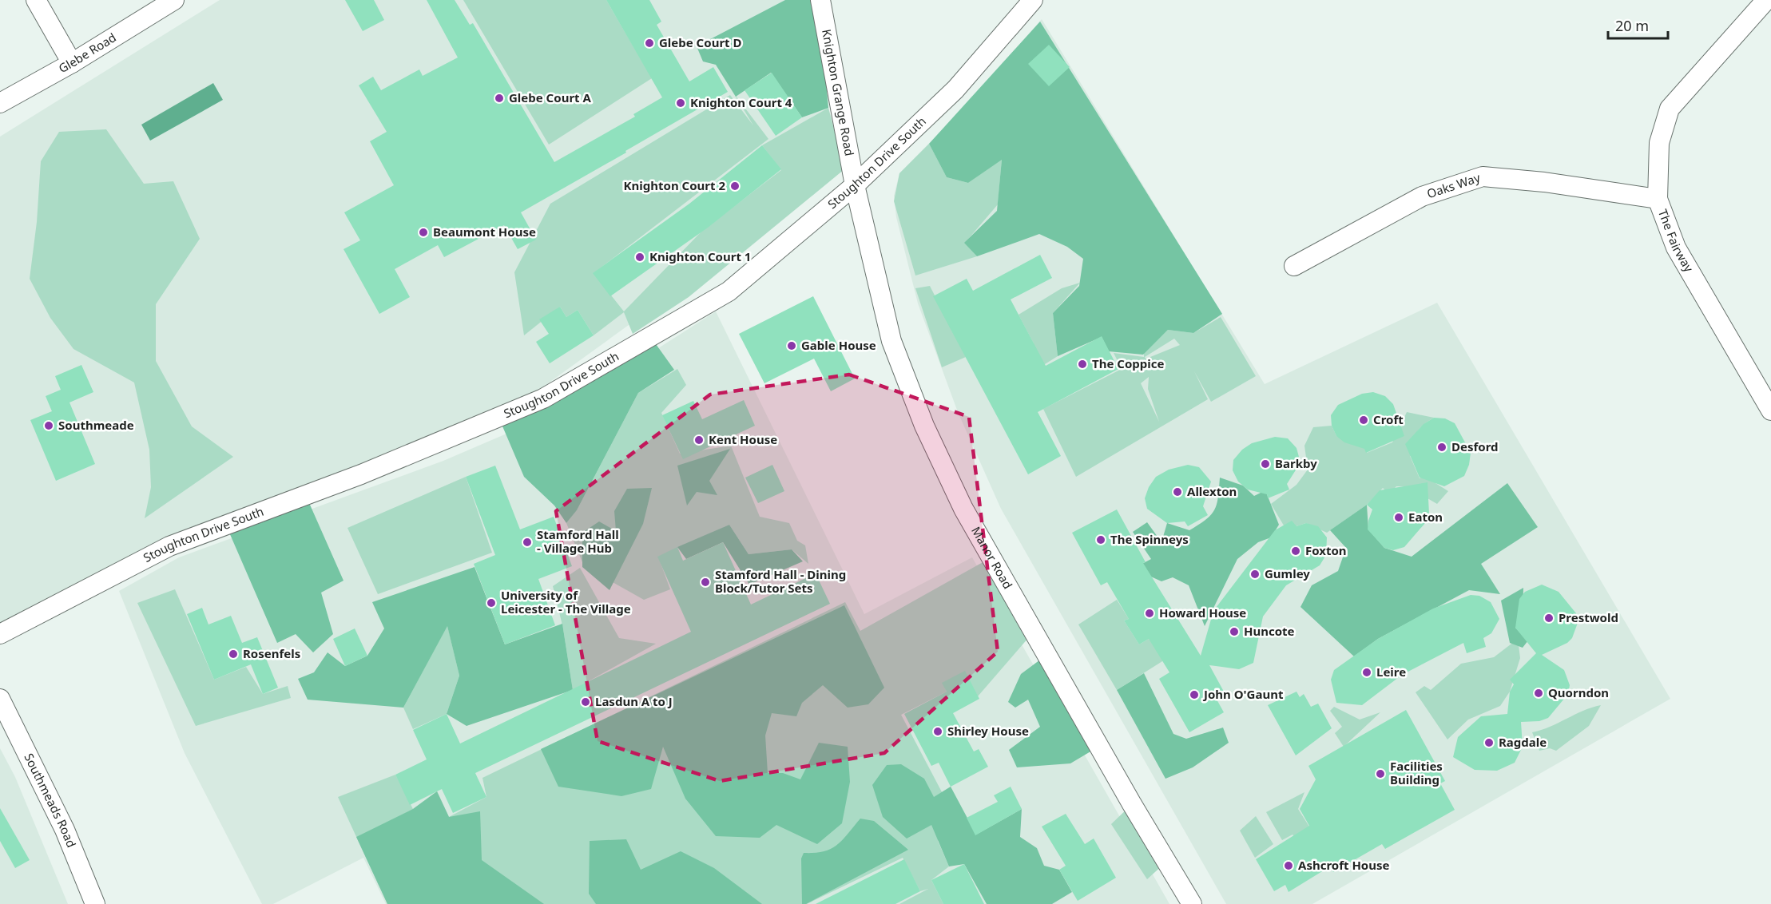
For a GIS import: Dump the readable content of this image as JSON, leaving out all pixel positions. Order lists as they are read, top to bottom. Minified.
{"streets":{"street":["Glebe Road","Knighton Grange Road","Stoughton Drive South","Oaks Way","The Fairway","Manor Road","Southmeads Road"]},"crossings":[["Knighton Grange Road","Stoughton Drive South"],["Knighton Grange Road","Manor Road"],["Stoughton Drive South","Manor Road"],["Oaks Way","The Fairway"]],"places":["Glebe Court D","Glebe Court A","Knighton Court 4","Knighton Court 2","Beaumont House","Knighton Court 1","Gable House","The Coppice","Croft","Southmeade","Kent House","Desford","Barkby","Allexton","Eaton","The Spinneys","Stamford Hall - Village Hub","Foxton","Gumley","Stamford Hall - Dining Block/Tutor Sets","University of Leicester - The Village","Howard House","Prestwold","Huncote","Rosenfels","Leire","Quorndon","John O'Gaunt","Lasdun A to J","Shirley House","Ragdale","Facilities Building","Ashcroft House"],"scale_bar":"20 m"}
